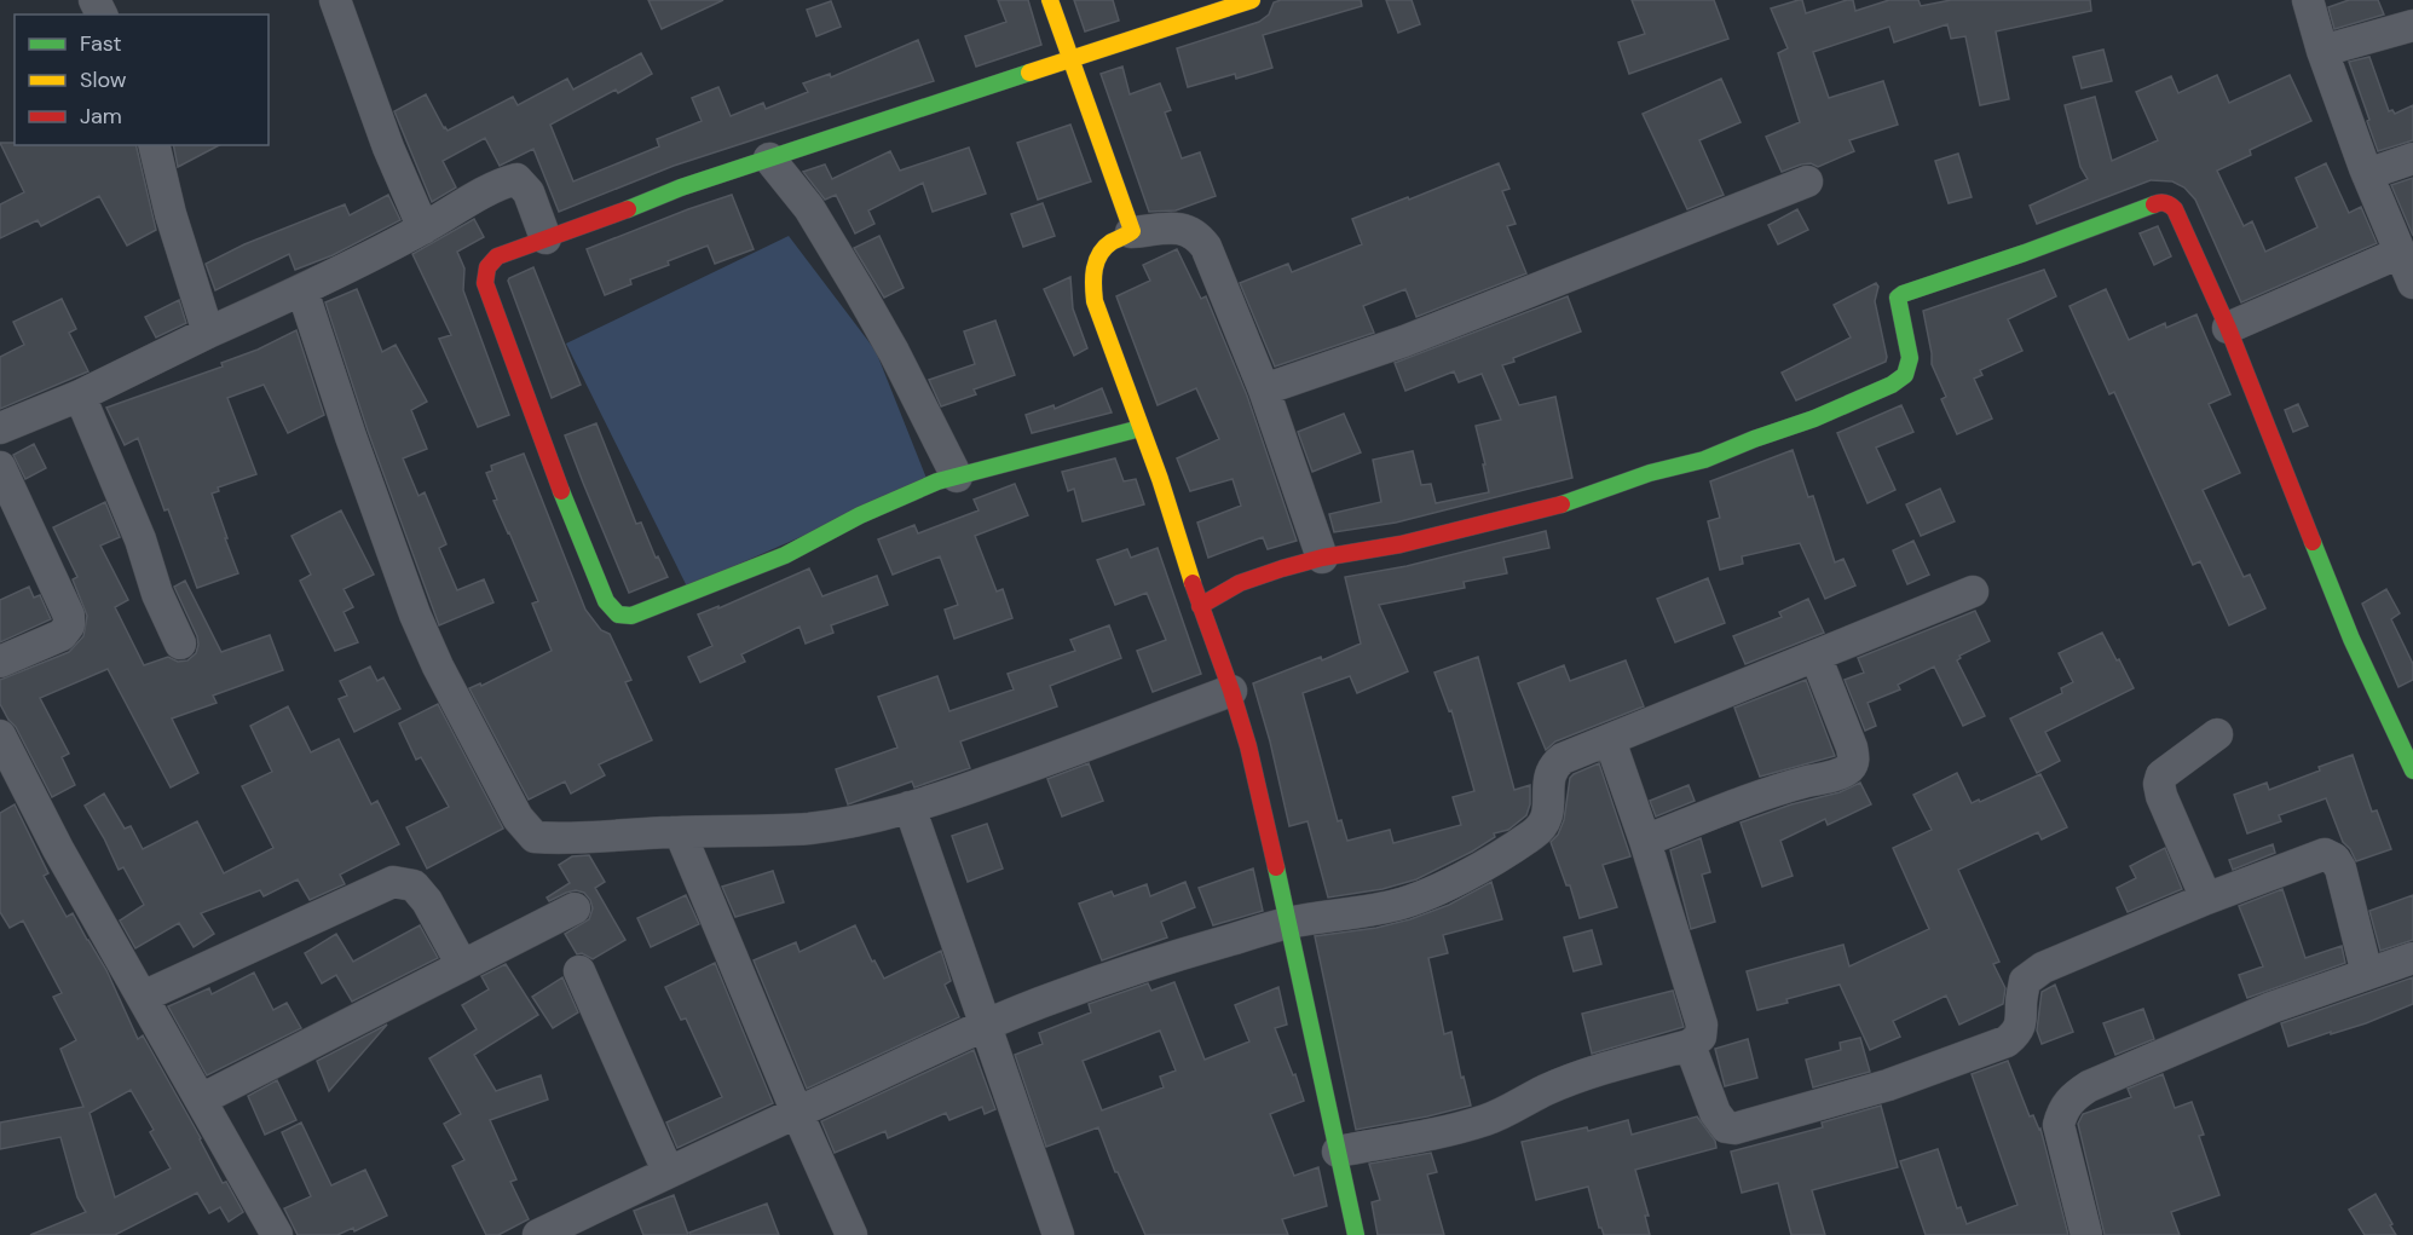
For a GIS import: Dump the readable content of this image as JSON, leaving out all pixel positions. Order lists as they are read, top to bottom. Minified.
{"legend":["Fast","Slow","Jam"]}
